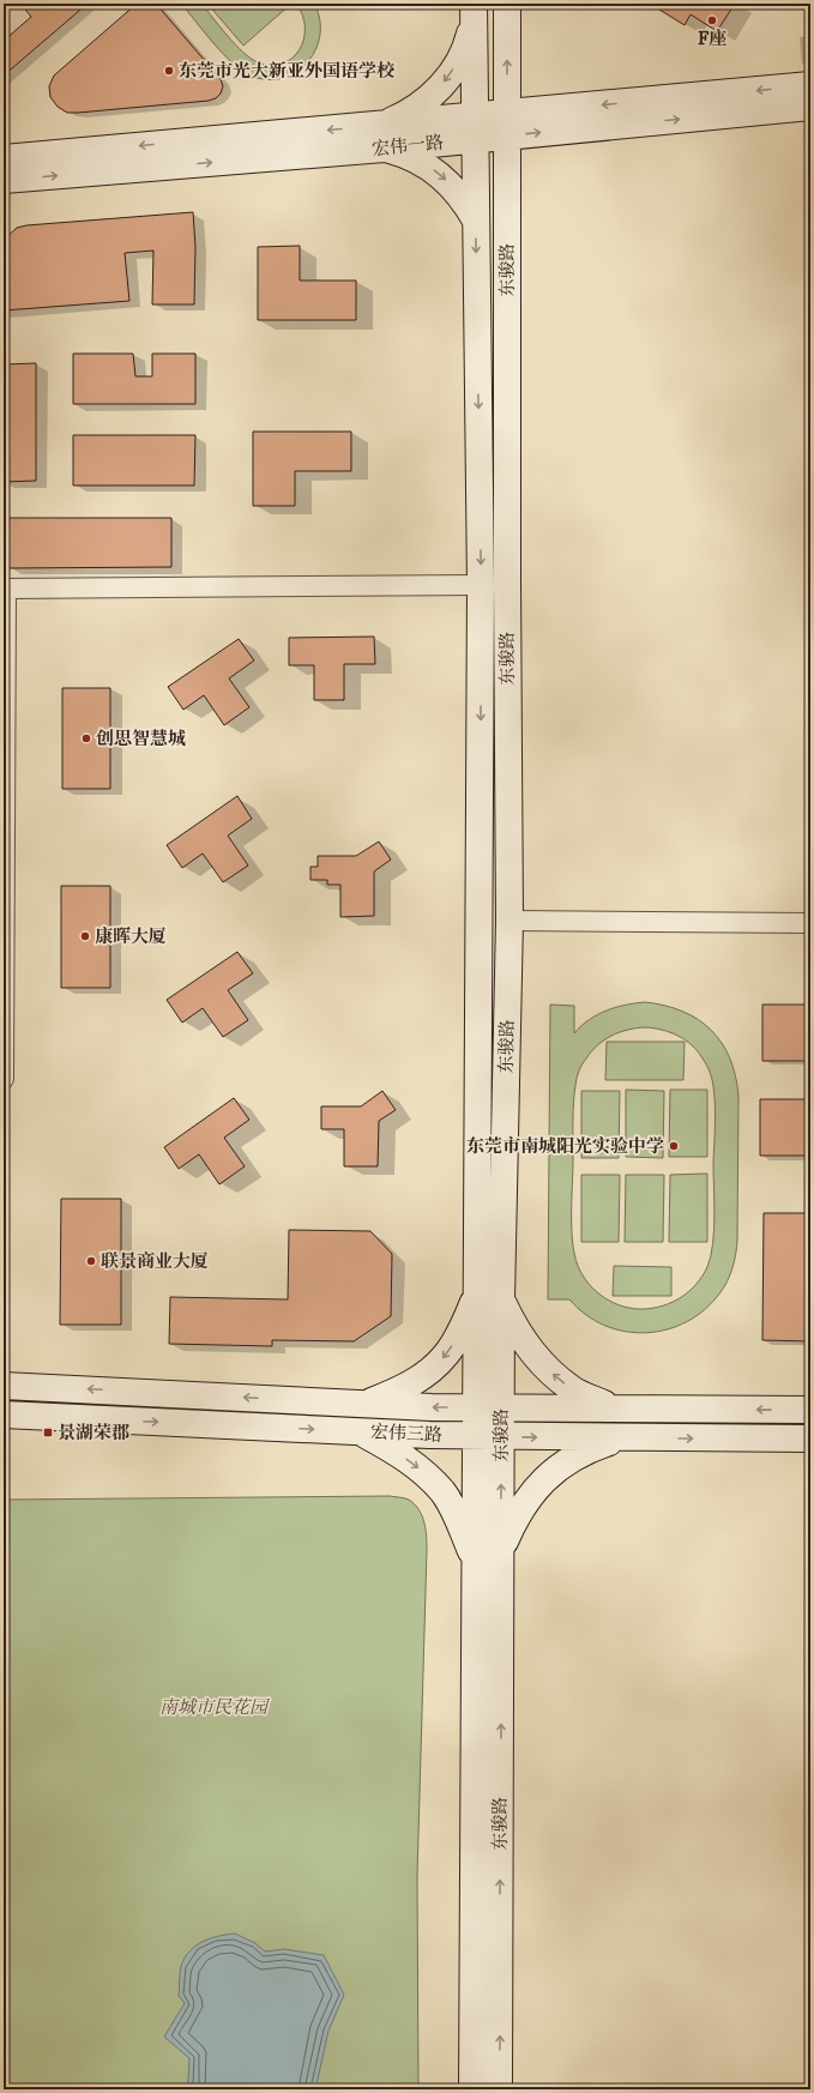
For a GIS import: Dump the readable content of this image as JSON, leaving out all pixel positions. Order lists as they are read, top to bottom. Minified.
{"streets":{"street":["宏伟一路","东骏路","宏伟三路"]},"crossings":[["宏伟一路","东骏路"],["东骏路","宏伟三路"]],"parks":["南城市民花园"],"places":{"other":["F座","东莞市光大新亚外国语学校","创思智慧城","康晖大厦","东莞市南城阳光实验中学","联景商业大厦"],"transit":["景湖荣郡"]}}
